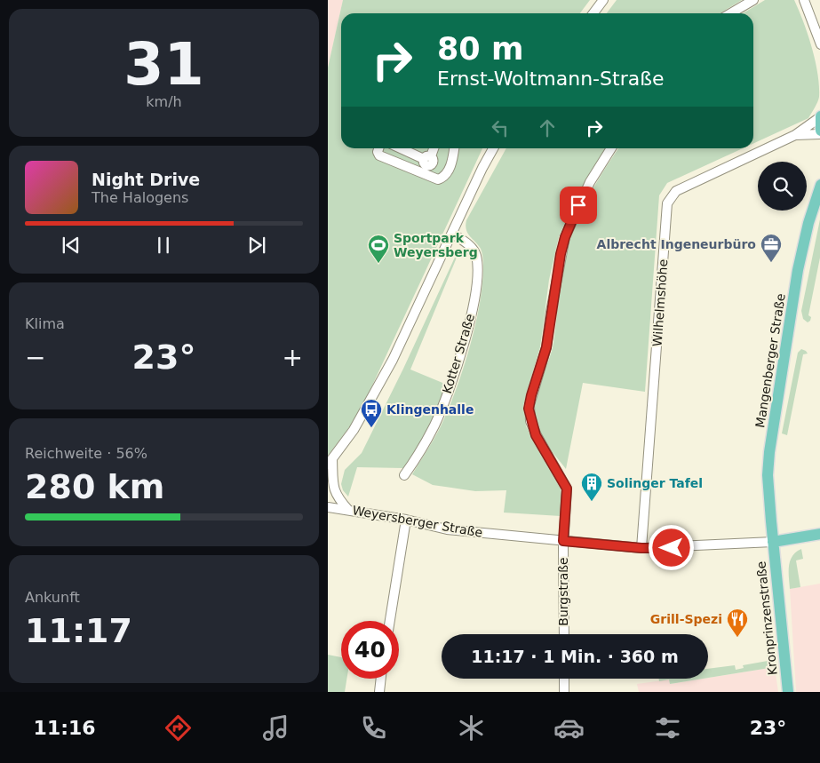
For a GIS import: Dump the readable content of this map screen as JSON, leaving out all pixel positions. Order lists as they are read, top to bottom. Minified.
{"streets":{"main road":["Mangenberger Straße","Kronprinzenstraße"],"street":["Wilhelmshöhe","Kotter Straße","Weyersberger Straße","Burgstraße"]},"crossings":[["Wilhelmshöhe","Weyersberger Straße"],["Mangenberger Straße","Weyersberger Straße"],["Mangenberger Straße","Kronprinzenstraße"],["Weyersberger Straße","Burgstraße"],["Weyersberger Straße","Kronprinzenstraße"]],"places":{"office":["Albrecht Ingeneurbüro"],"sports":["Sportpark Weyersberg"],"bus stop":["Klingenhalle"],"building":["Solinger Tafel"],"restaurant":["Grill-Spezi"]},"page":{"tile":[["31","km/h"],"Klima",["Reichweite · 56%","280 km"],["Ankunft","11:17"]],"turn":["80 m","Ernst-Woltmann-Straße"],"song":["Night Drive","The Halogens"],"heat":["−","23°","+"],"limit":"40","trip":"11:17 · 1 Min. · 360 m","tabs":["11:16","23°"]}}
